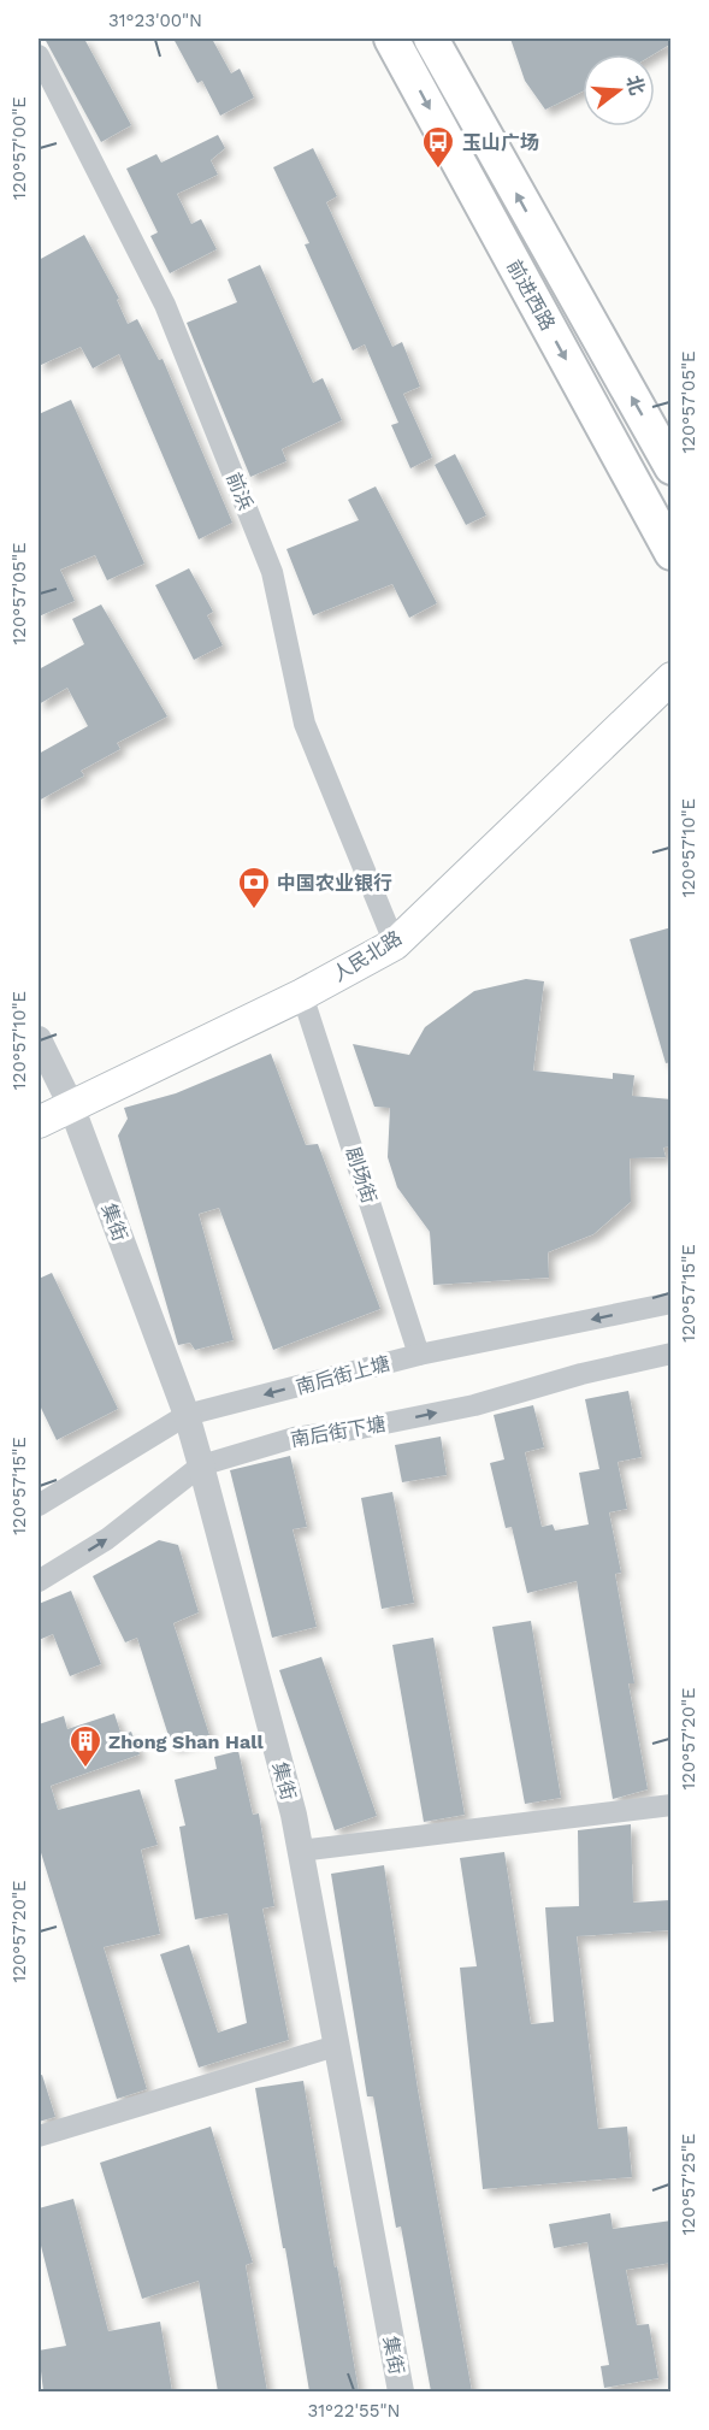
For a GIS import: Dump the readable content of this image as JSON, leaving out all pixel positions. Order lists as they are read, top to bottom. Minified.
{"streets":{"main road":["前进西路","人民北路"],"street":["前浜","剧场街","集街","南后街上塘","南后街下塘"]},"crossings":[["前浜","人民北路"],["人民北路","剧场街"],["人民北路","集街"],["剧场街","南后街上塘"],["集街","南后街上塘"],["集街","南后街下塘"]],"one_way":["南后街上塘","南后街下塘"],"places":{"bus stop":["玉山广场"],"bank":["中国农业银行"],"building":["Zhong Shan Hall"]},"north":"right","coordinates":["31°23'00\"N","120°57'00\"E","120°57'05\"E","120°57'10\"E","120°57'15\"E","120°57'20\"E","120°57'25\"E","31°22'55\"N"]}
